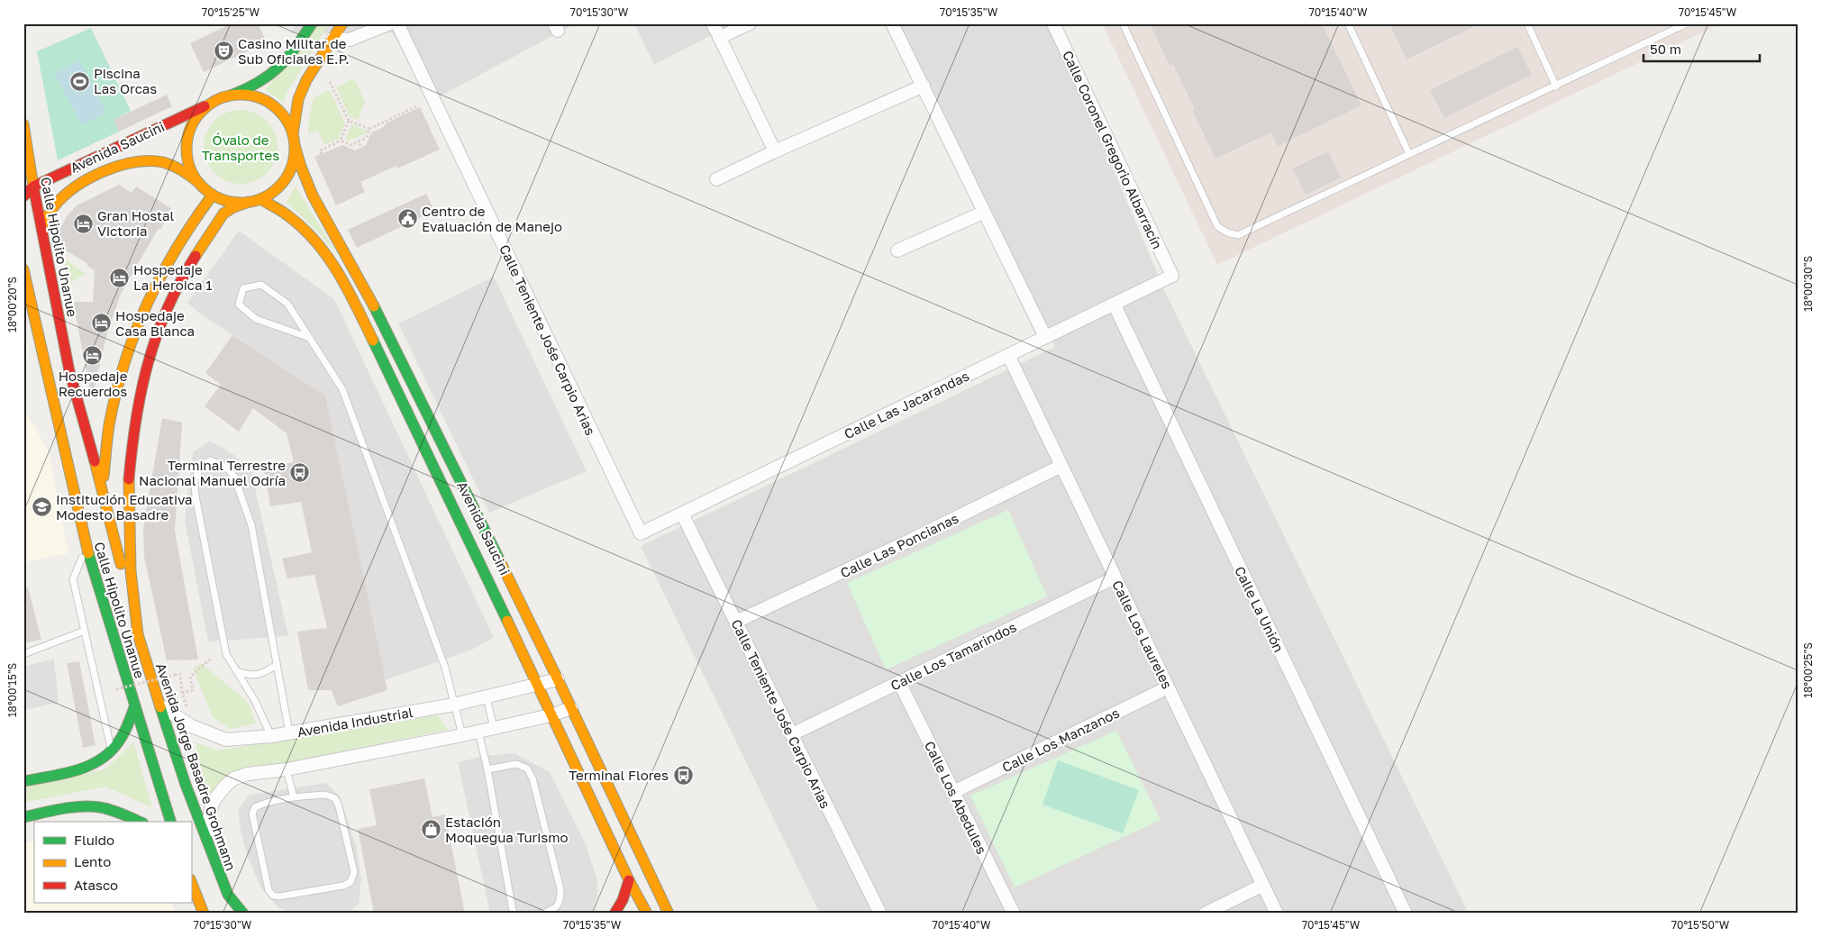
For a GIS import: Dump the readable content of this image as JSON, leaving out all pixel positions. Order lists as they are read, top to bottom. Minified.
{"streets":{"main road":["Avenida Saucini","Calle Hipolito Unanue","Avenida Jorge Basadre Grohmann"],"street":["Calle Coronel Gregorio Albarracín","Calle Teniente Jośe Carpio Arias","Calle Las Jacarandas","Calle Las Poncianas","Calle La Unión","Calle Los Laureles","Calle Los Tamarindos","Avenida Industrial","Calle Los Manzanos","Calle Los Abedules"]},"crossings":[["Avenida Saucini","Calle Hipolito Unanue"],["Avenida Saucini","Avenida Industrial"],["Avenida Saucini","Avenida Jorge Basadre Grohmann"],["Calle Coronel Gregorio Albarracín","Calle Las Jacarandas"],["Calle Hipolito Unanue","Avenida Jorge Basadre Grohmann"],["Calle Teniente Jośe Carpio Arias","Calle Las Jacarandas"],["Calle Teniente Jośe Carpio Arias","Calle Las Poncianas"],["Calle Teniente Jośe Carpio Arias","Calle Los Tamarindos"],["Calle Las Jacarandas","Calle La Unión"],["Calle Las Jacarandas","Calle Los Laureles"],["Calle Las Poncianas","Calle Los Laureles"],["Calle Los Laureles","Calle Los Tamarindos"],["Calle Los Laureles","Calle Los Manzanos"],["Calle Los Tamarindos","Calle Los Abedules"],["Avenida Industrial","Avenida Jorge Basadre Grohmann"],["Calle Los Manzanos","Calle Los Abedules"]],"parks":["Óvalo de Transportes"],"places":{"theatre":["Casino Militar de Sub Oficiales E.P."],"sports":["Piscina Las Orcas"],"public building":["Centro de Evaluación de Manejo"],"hotel":["Gran Hostal Victoria","Hospedaje La Heroica 1","Hospedaje Casa Blanca","Hospedaje Recuerdos"],"bus stop":["Terminal Terrestre Nacional Manuel Odría","Terminal Flores"],"school or university":["Institución Educativa Modesto Basadre"],"shop":["Estación Moquegua Turismo"]},"legend":["Fluido","Lento","Atasco"],"scale_bar":"50 m","coordinates":["70°15'25\"W","70°15'30\"W","70°15'35\"W","70°15'40\"W","70°15'45\"W","18°00'30\"S","18°00'20\"S","18°00'25\"S","18°00'15\"S","70°15'50\"W"]}
